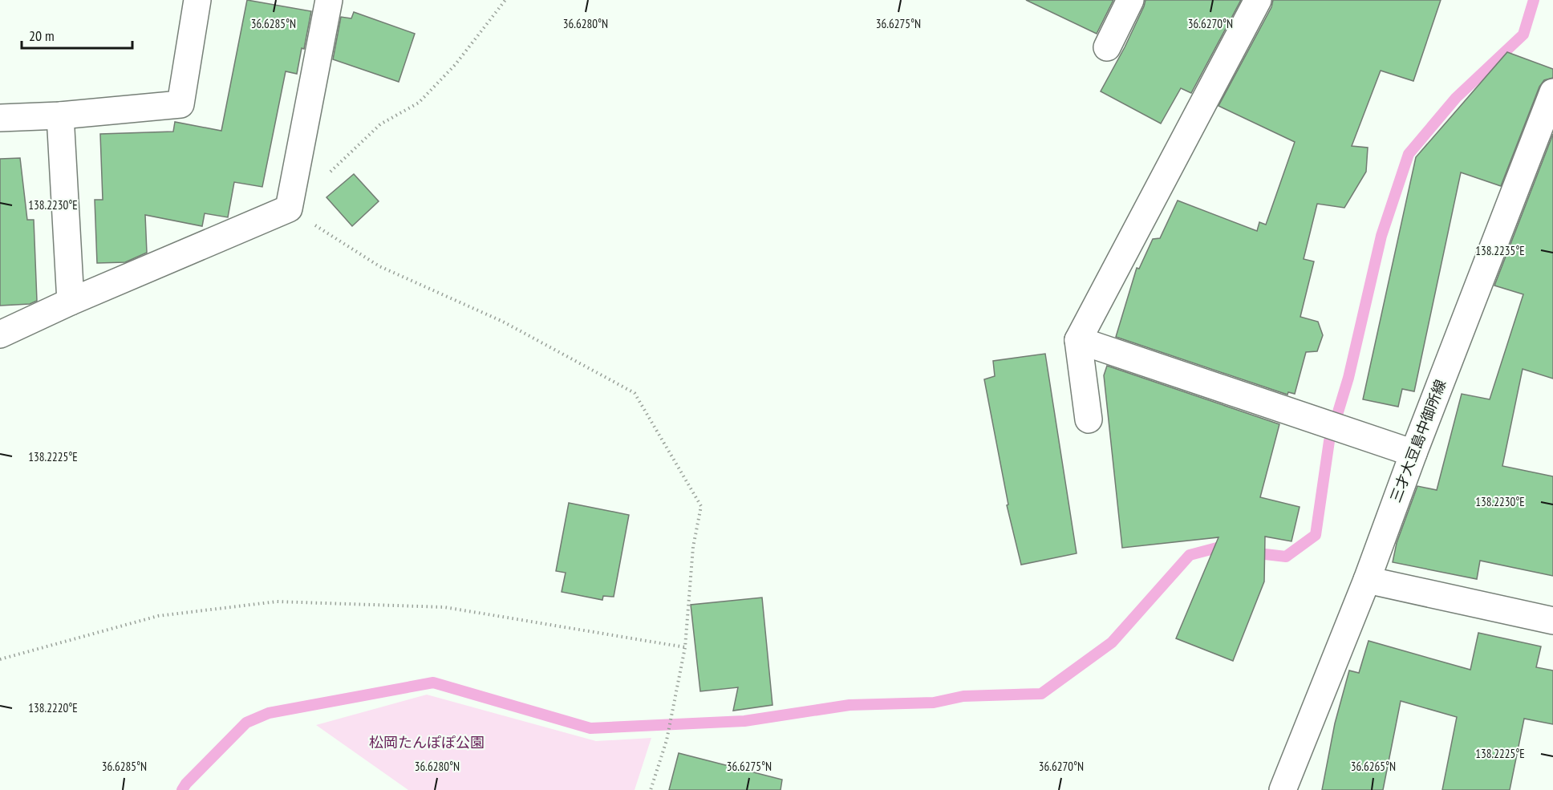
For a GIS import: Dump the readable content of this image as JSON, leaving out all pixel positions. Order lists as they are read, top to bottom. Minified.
{"streets":{"street":["三才大豆島中御所線"]},"parks":["松岡たんぽぽ公園"],"scale_bar":"20 m","coordinates":["36.6285°N","36.6280°N","36.6275°N","36.6270°N","138.2230°E","138.2235°E","138.2225°E","138.2220°E","36.6265°N"]}
